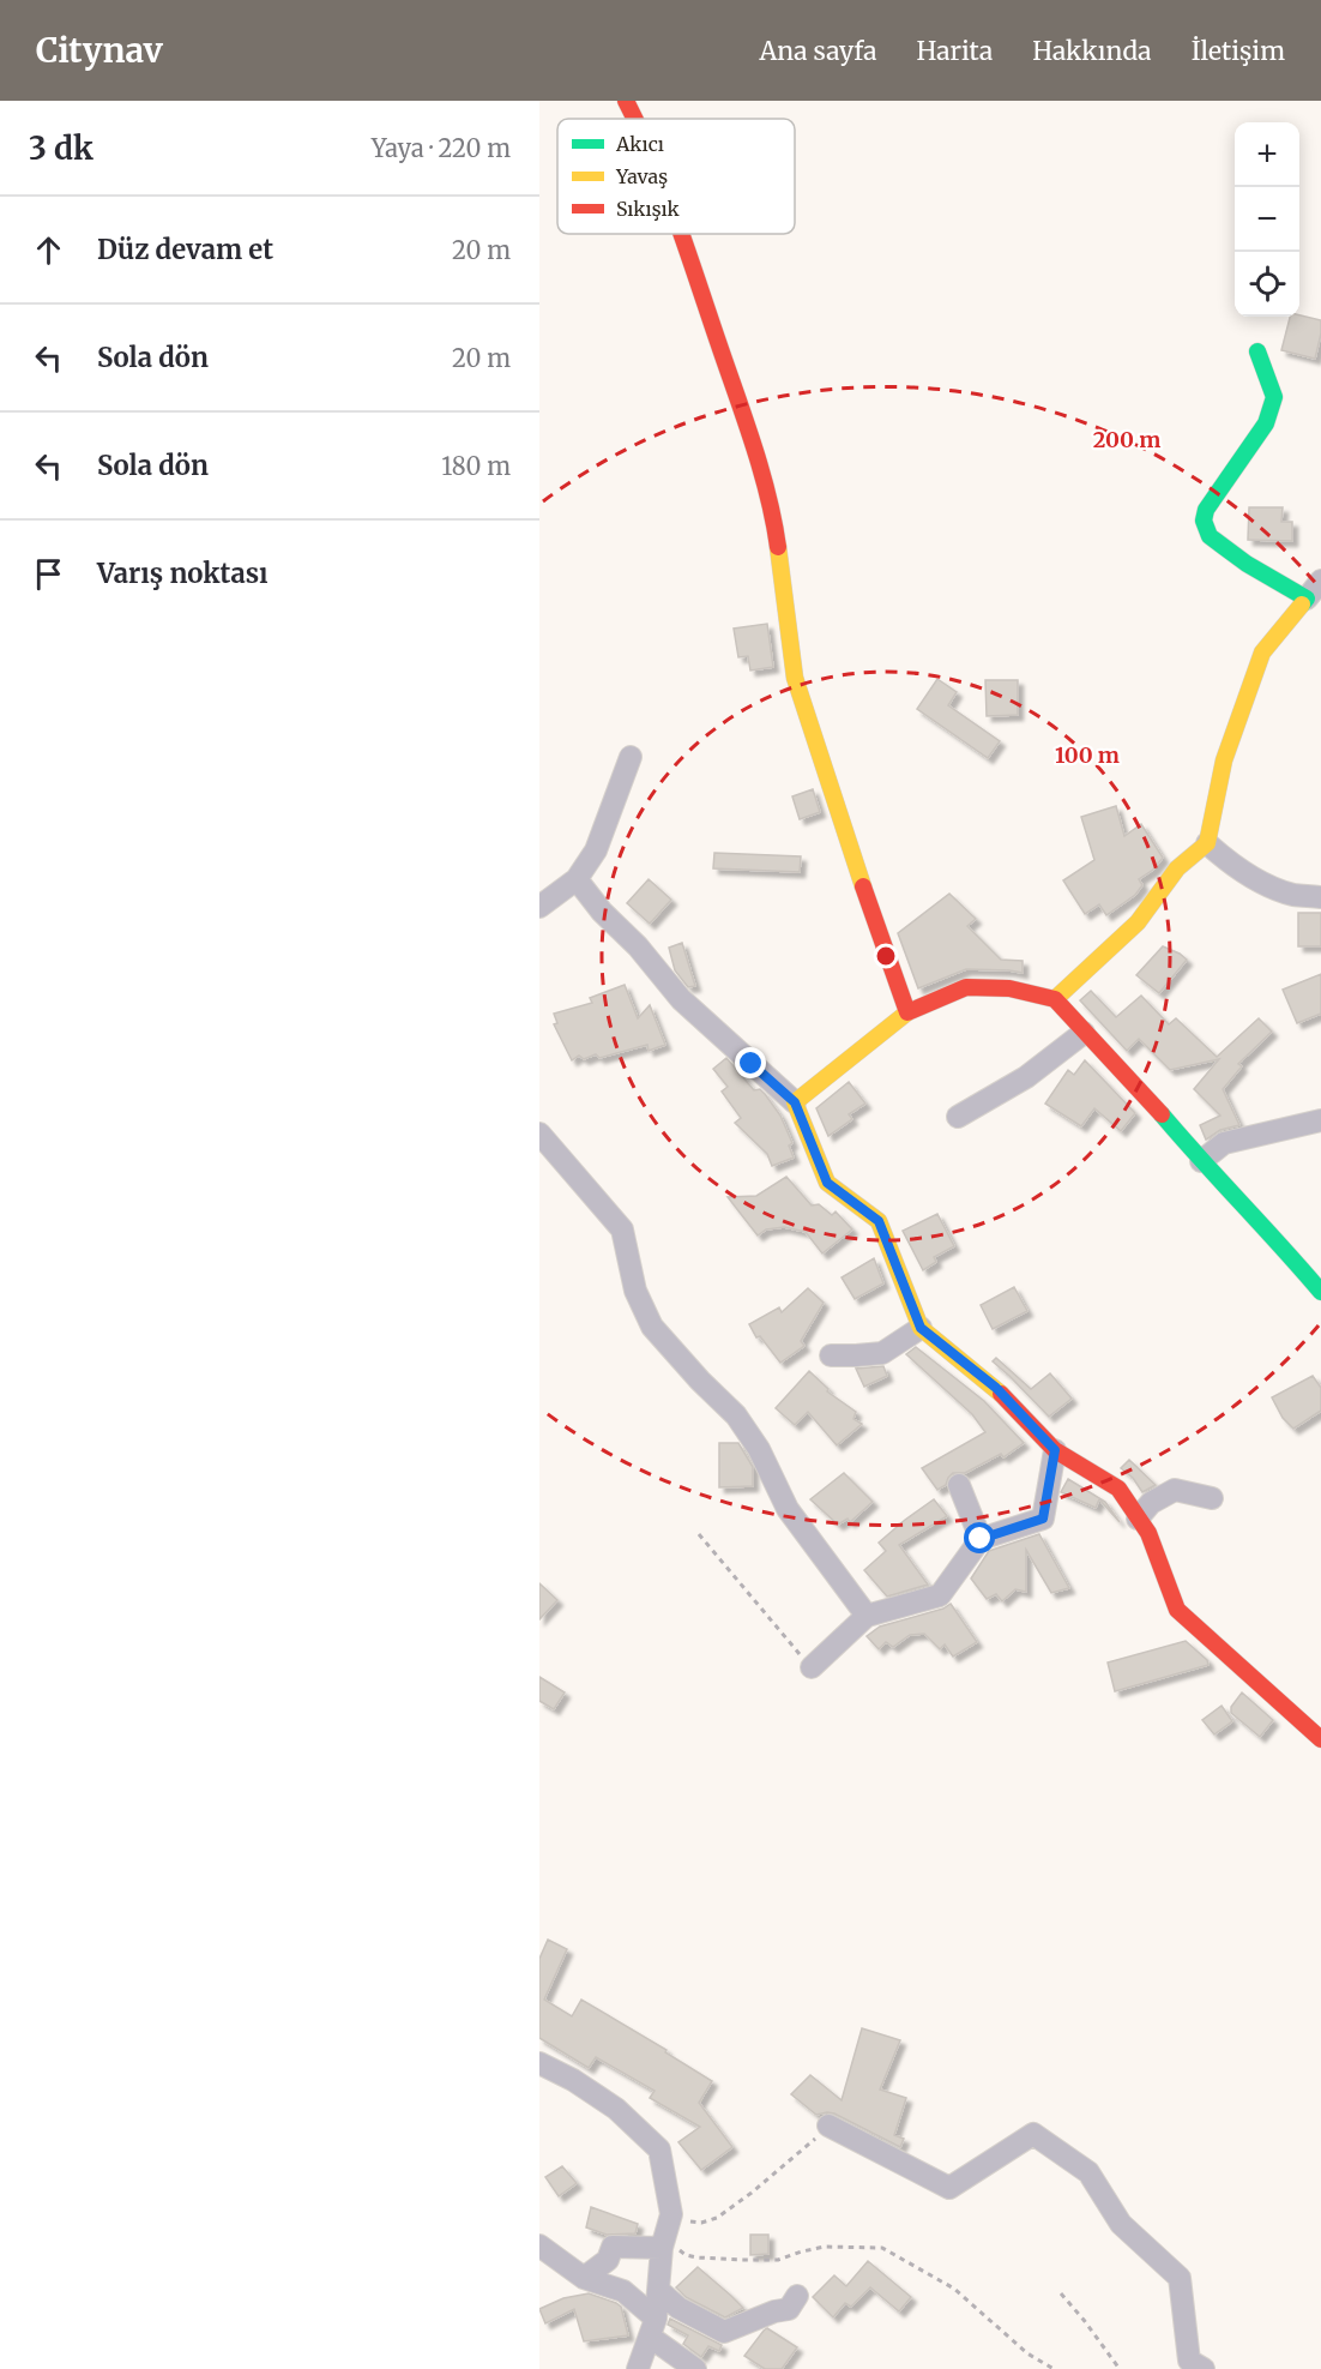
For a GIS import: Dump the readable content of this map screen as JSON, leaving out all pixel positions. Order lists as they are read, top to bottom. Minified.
{"legend":["Akıcı","Yavaş","Sıkışık"],"page":{"header":"Citynav","nav":["Ana sayfa","Harita","Hakkında","İletişim"],"heading":["3 dk","Yaya · 220 m"],"map_buttons":["+","−"],"list":[["Düz devam et","20 m"],["Sola dön","20 m"],["Sola dön","180 m"],"Varış noktası"]},"rings":["200 m","100 m"]}
